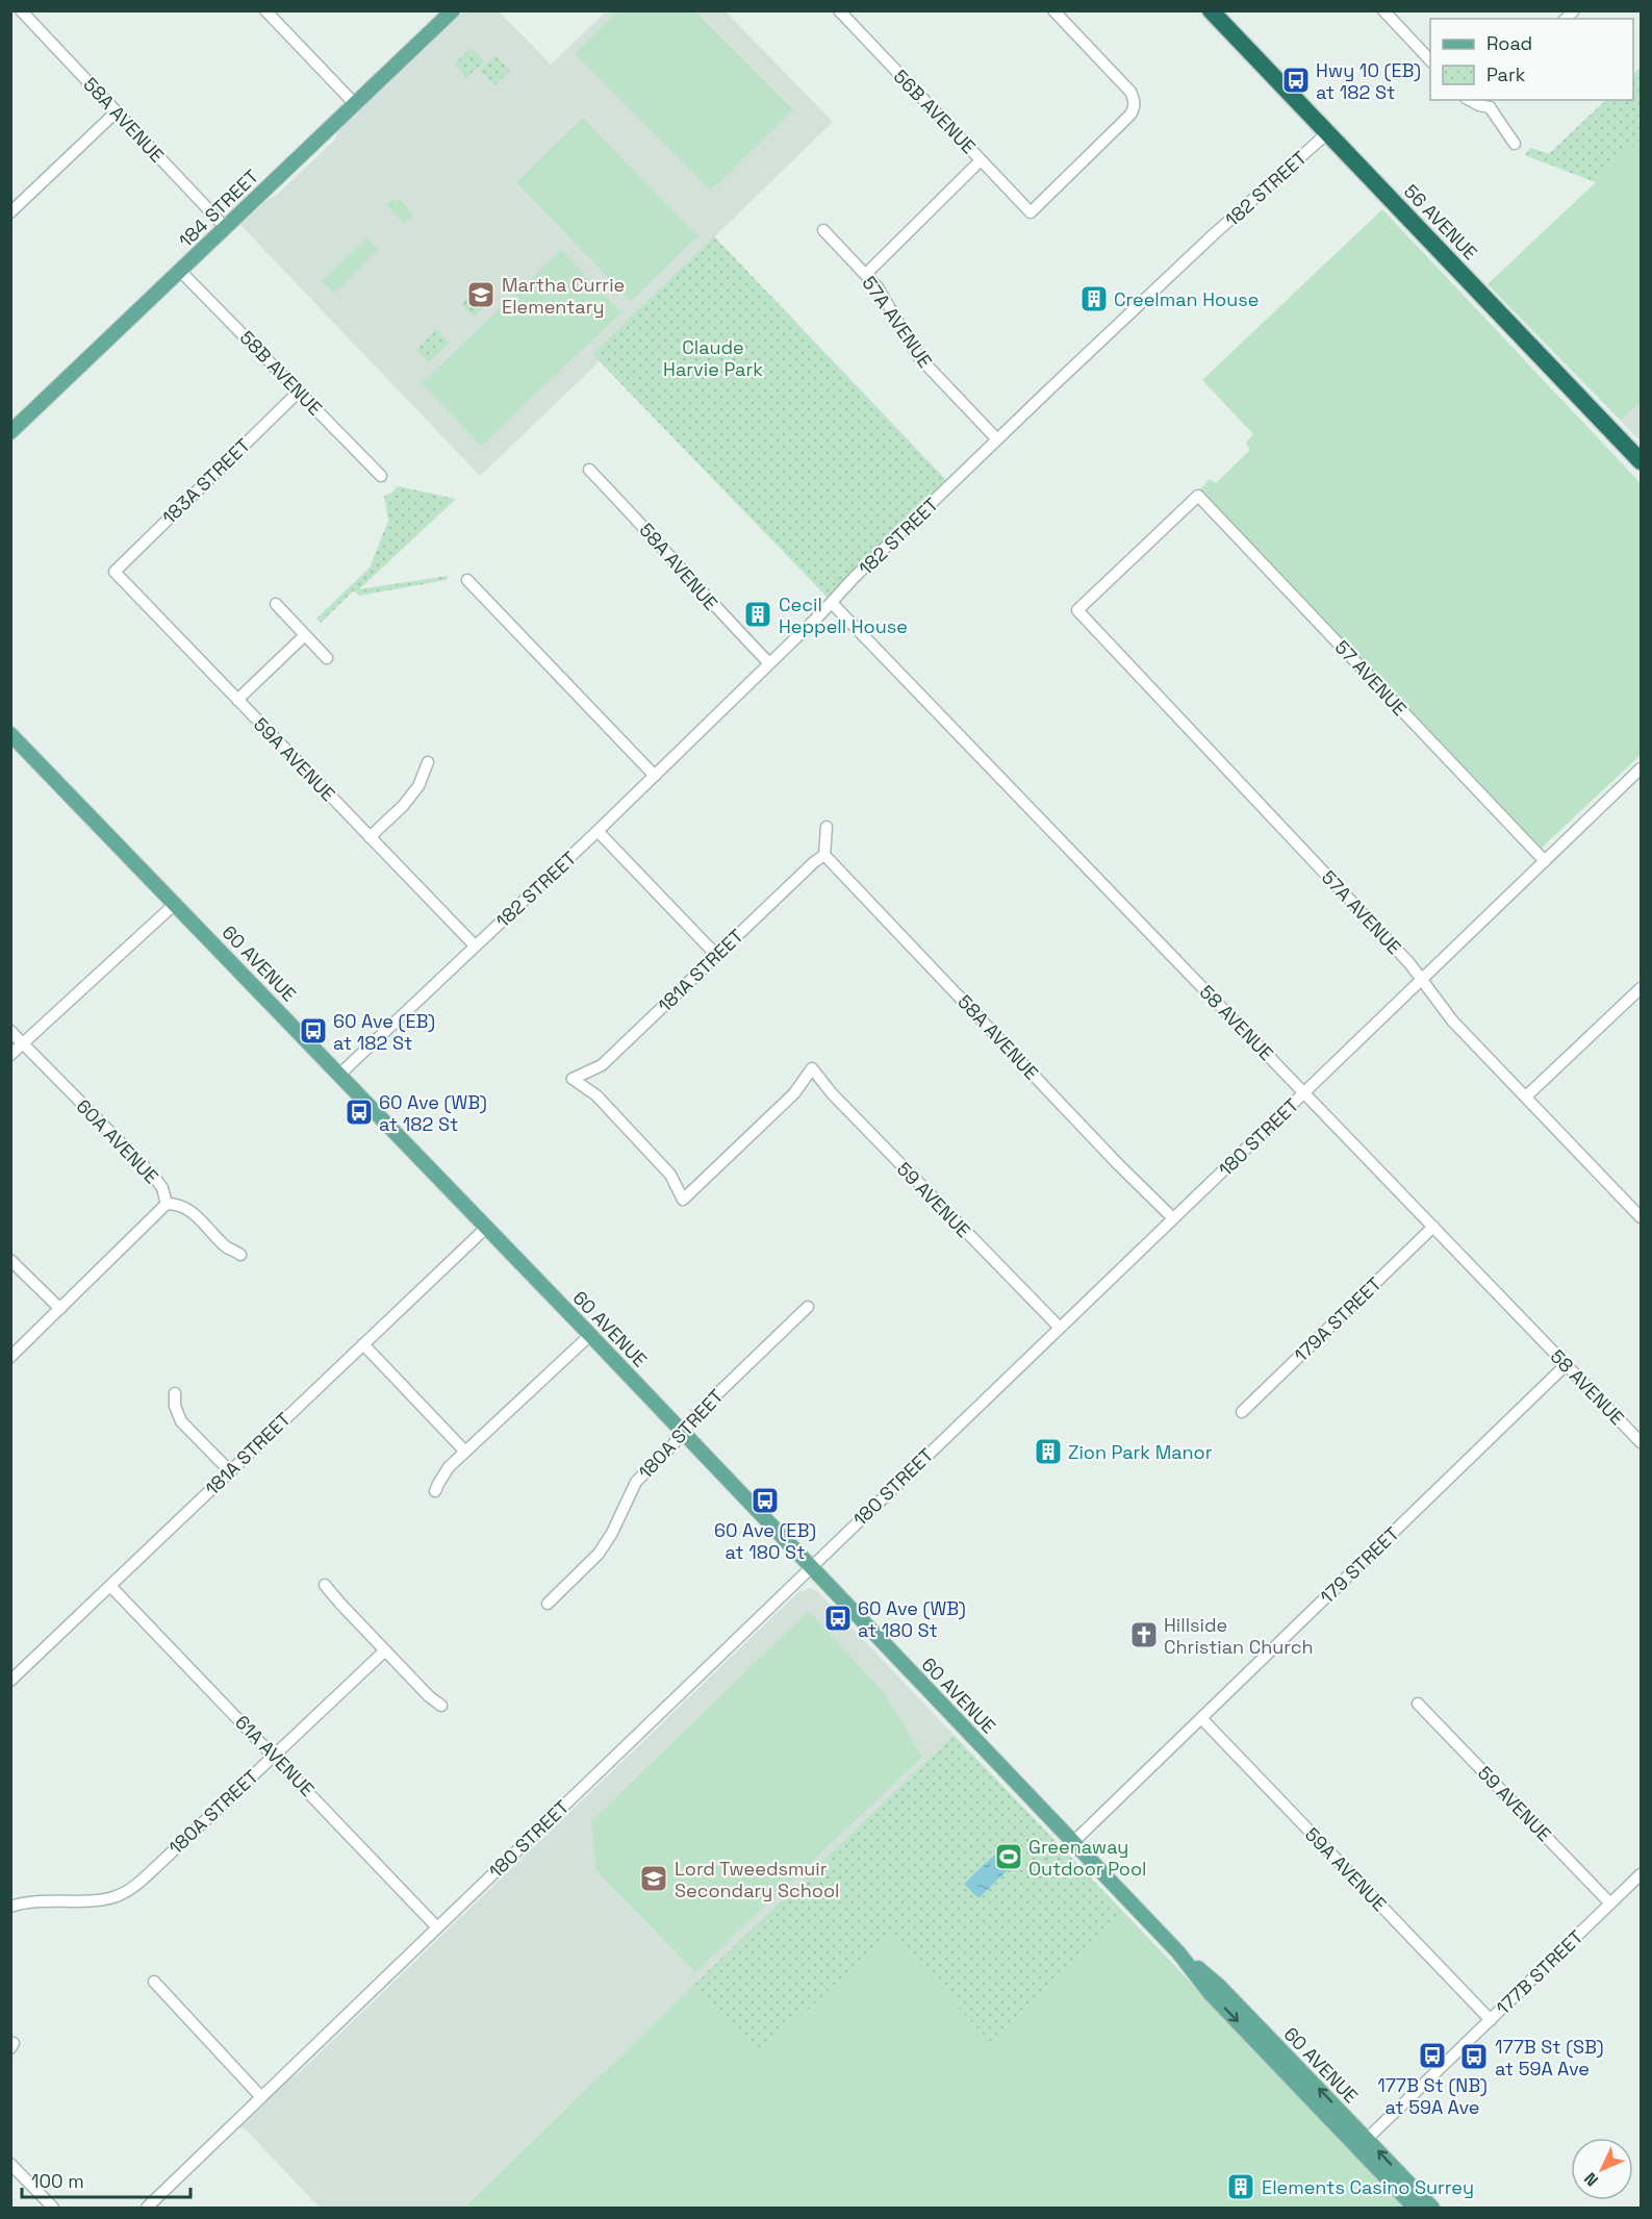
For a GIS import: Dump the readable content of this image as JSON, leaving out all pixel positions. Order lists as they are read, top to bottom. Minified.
{"streets":{"highway":["56 AVENUE"],"main road":["184 STREET","60 AVENUE"],"street":["56B AVENUE","58A AVENUE","182 STREET","57A AVENUE","58B AVENUE","183A STREET","57 AVENUE","59A AVENUE","181A STREET","58 AVENUE","180 STREET","60A AVENUE","59 AVENUE","179A STREET","180A STREET","179 STREET","61A AVENUE","177B STREET"]},"crossings":[["58A AVENUE","182 STREET"],["58A AVENUE","184 STREET"],["58A AVENUE","181A STREET"],["58A AVENUE","180 STREET"],["182 STREET","56 AVENUE"],["182 STREET","57A AVENUE"],["182 STREET","59A AVENUE"],["182 STREET","60 AVENUE"],["182 STREET","58 AVENUE"],["184 STREET","58B AVENUE"],["57A AVENUE","57 AVENUE"],["57A AVENUE","180 STREET"],["58B AVENUE","183A STREET"],["183A STREET","59A AVENUE"],["57 AVENUE","180 STREET"],["59A AVENUE","179 STREET"],["59A AVENUE","177B STREET"],["60 AVENUE","181A STREET"],["60 AVENUE","180 STREET"],["60 AVENUE","180A STREET"],["60 AVENUE","179 STREET"],["60 AVENUE","177B STREET"],["181A STREET","59 AVENUE"],["181A STREET","61A AVENUE"],["58 AVENUE","180 STREET"],["58 AVENUE","179A STREET"],["58 AVENUE","179 STREET"],["180 STREET","59 AVENUE"],["180 STREET","61A AVENUE"],["59 AVENUE","177B STREET"],["180A STREET","61A AVENUE"]],"parks":["Claude Harvie Park"],"places":{"bus stop":["Hwy 10 (EB) at 182 St","60 Ave (EB) at 182 St","60 Ave (WB) at 182 St","60 Ave (EB) at 180 St","60 Ave (WB) at 180 St","177B St (NB) at 59A Ave","177B St (SB) at 59A Ave"],"school or university":["Martha Currie Elementary","Lord Tweedsmuir Secondary School"],"building":["Creelman House","Cecil Heppell House","Zion Park Manor","Elements Casino Surrey"],"church":["Hillside Christian Church"],"sports":["Greenaway Outdoor Pool"]},"legend":["Road","Park"],"scale_bar":"100 m","north":"bottom left"}
